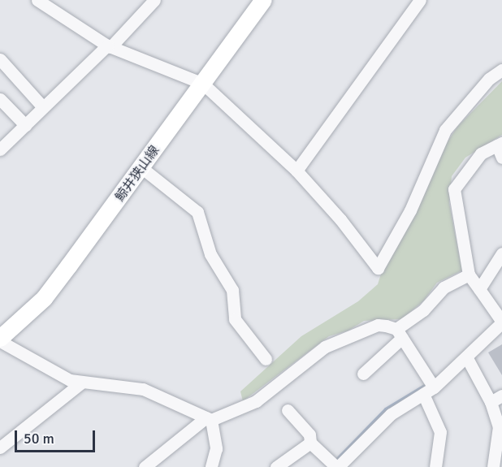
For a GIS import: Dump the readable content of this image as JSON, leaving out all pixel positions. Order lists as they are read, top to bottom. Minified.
{"streets":{"main road":["鯨井狭山線"]},"scale_bar":"50 m"}
